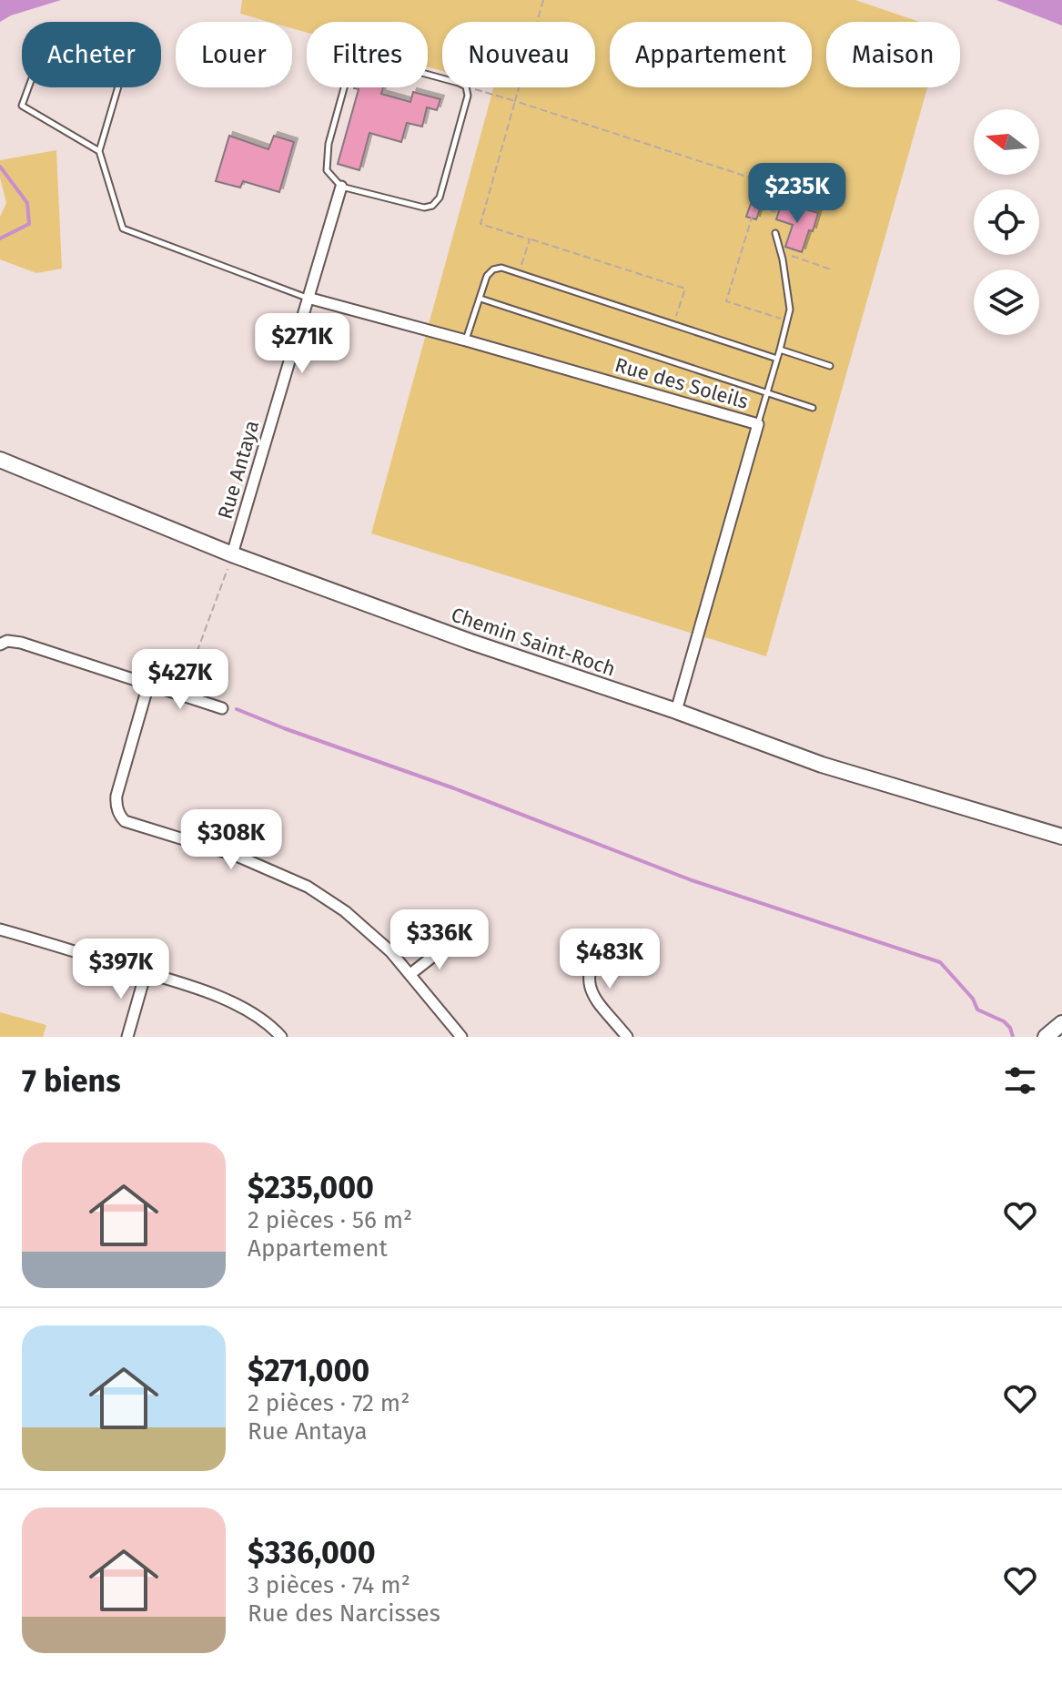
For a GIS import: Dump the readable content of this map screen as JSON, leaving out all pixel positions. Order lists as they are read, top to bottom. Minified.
{"streets":{"main road":["Chemin Saint-Roch"],"street":["Rue des Soleils","Rue Antaya"]},"crossings":[["Rue des Soleils","Rue Antaya"],["Rue des Soleils","Chemin Saint-Roch"],["Rue Antaya","Chemin Saint-Roch"]],"north":"left","page":{"chip":["Acheter","Louer","Filtres","Nouveau","Appartement","Maison"],"price":["$235K","$271K","$427K","$308K","$336K","$483K","$397K"],"heading":"7 biens","list":[{"name":"$235,000","note":"2 pièces · 56 m² · Appartement"},{"name":"$271,000","note":"2 pièces · 72 m² · Rue Antaya"},{"name":"$336,000","note":"3 pièces · 74 m² · Rue des Narcisses"}]}}
